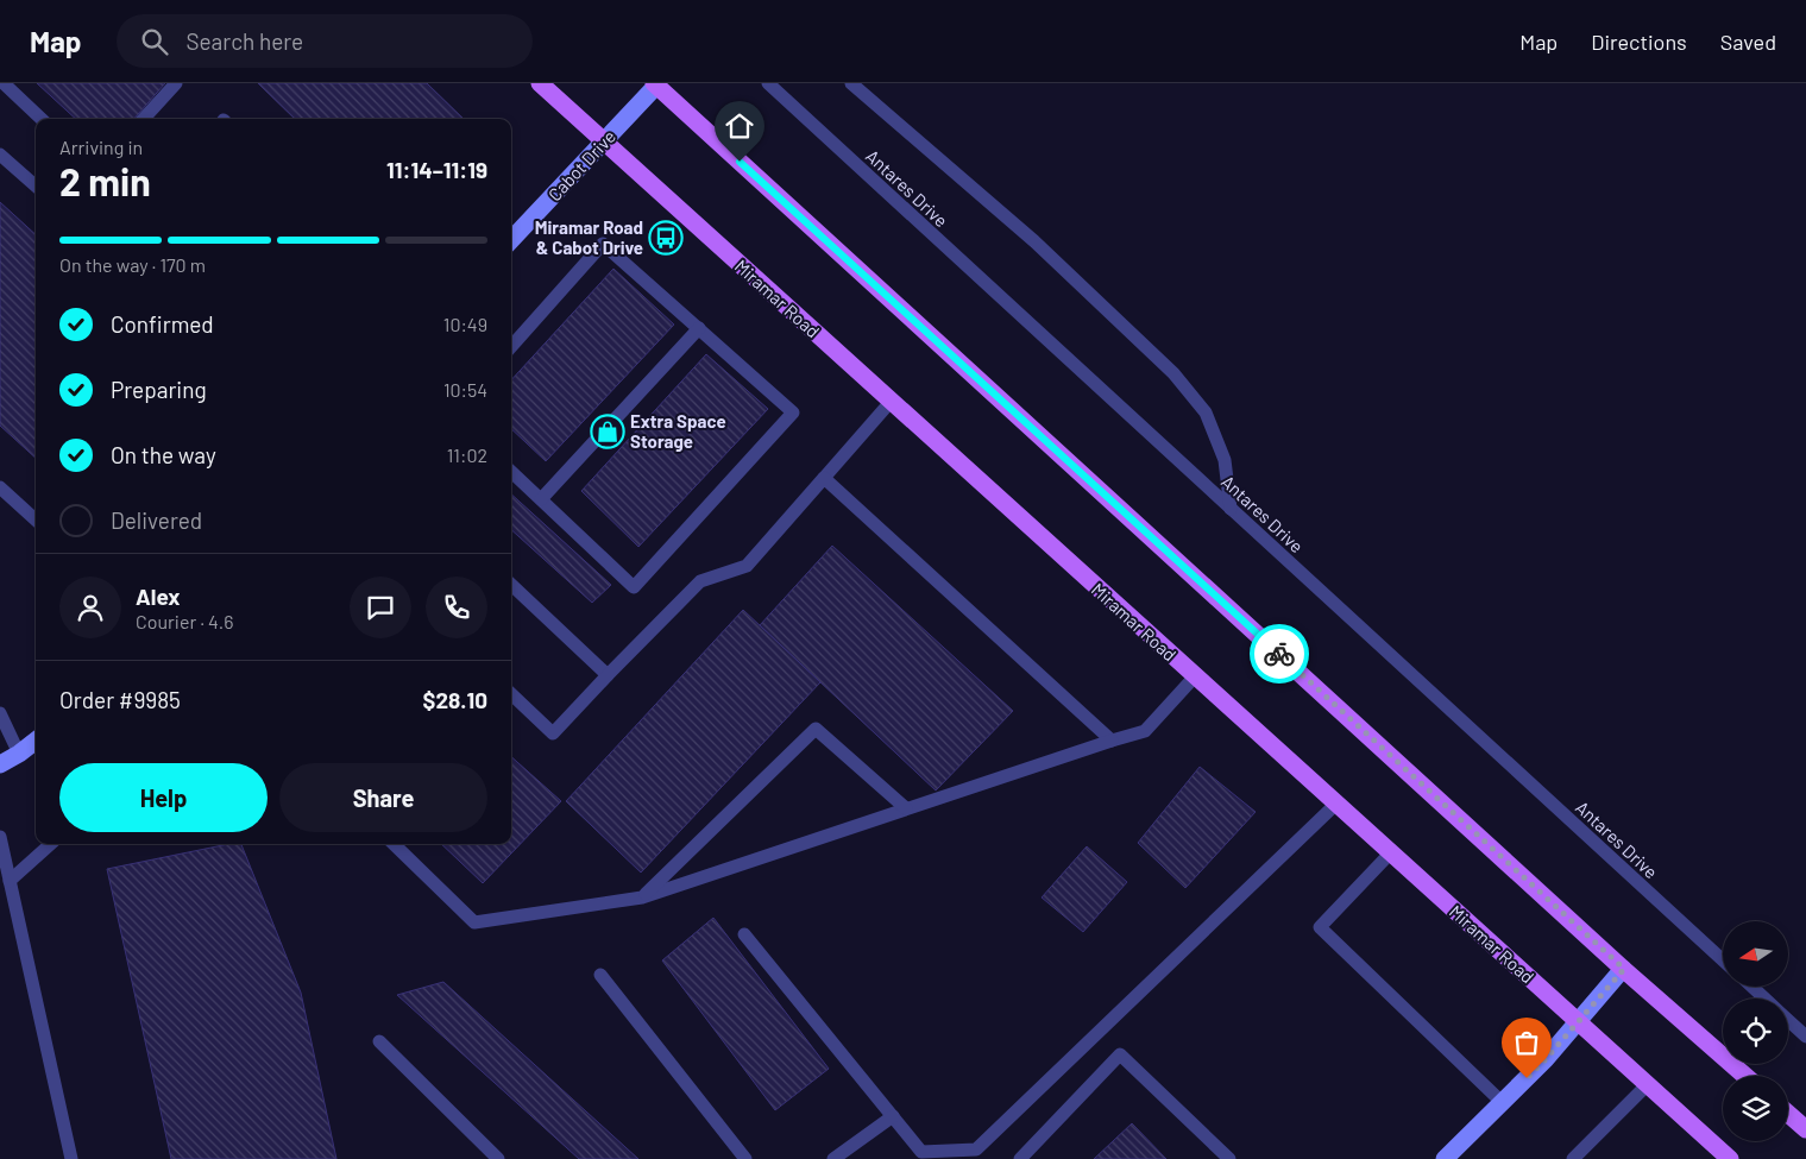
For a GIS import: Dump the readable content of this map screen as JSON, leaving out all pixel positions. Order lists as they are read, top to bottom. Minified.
{"streets":{"main road":["Miramar Road"],"street":["Cabot Drive"],"lane":["Antares Drive"]},"crossings":[["Cabot Drive","Miramar Road"]],"places":{"bus stop":["Miramar Road & Cabot Drive"],"shop":["Extra Space Storage"]},"north":"left","page":{"header":"Map","search":"Search here","nav":["Map","Directions","Saved"],"heading":["2 min","Arriving in","11:14–11:19"],"panel":["Alex","Courier · 4.6","Order #9985","$28.10"],"bar":"On the way · 170 m","list":[["Confirmed","10:49"],["Preparing","10:54"],["On the way","11:02"],"Delivered"],"buttons":["Help","Share"]}}
